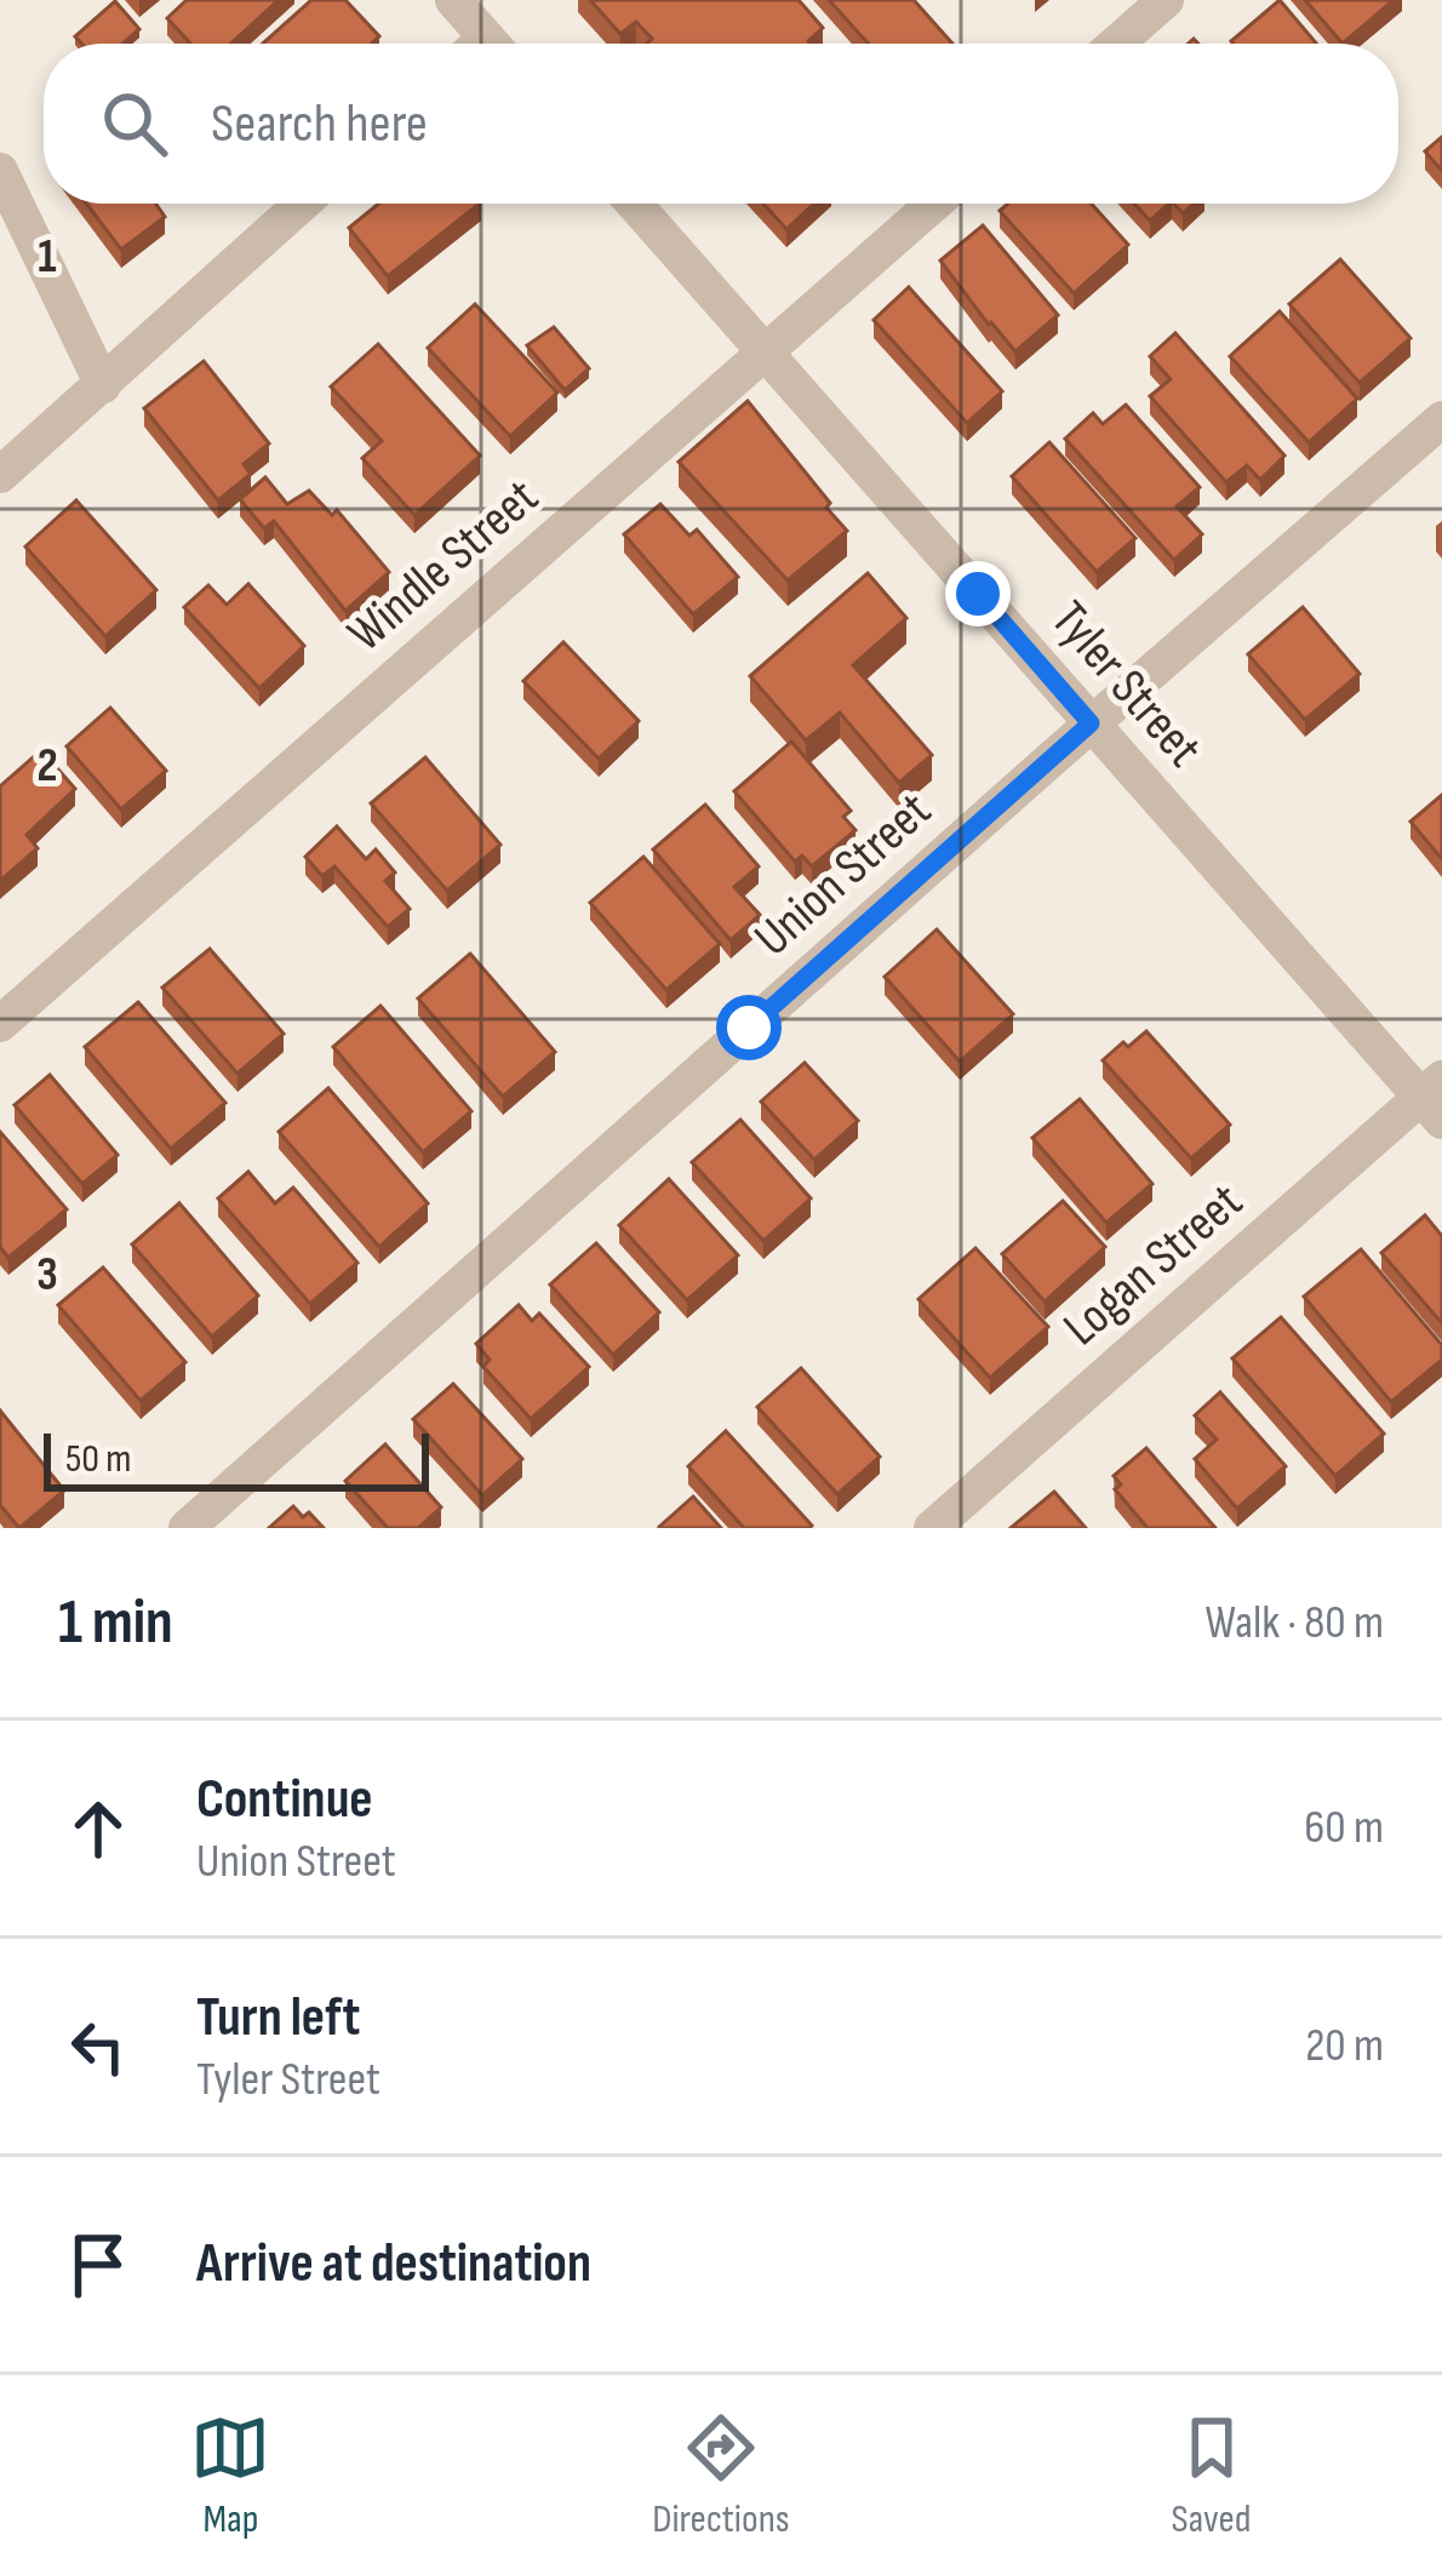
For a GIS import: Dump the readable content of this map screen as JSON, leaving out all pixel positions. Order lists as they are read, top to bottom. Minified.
{"streets":{"street":["Windle Street","Tyler Street","Union Street","Logan Street"]},"crossings":[["Windle Street","Tyler Street"],["Tyler Street","Union Street"],["Tyler Street","Logan Street"]],"scale_bar":"50 m","page":{"search":"Search here","scale":"50 m","heading":["1 min","Walk · 80 m"],"list":[["Continue","Union Street","60 m"],["Turn left","Tyler Street","20 m"],"Arrive at destination"],"nav":["Map","Directions","Saved"]},"grid":{"rows":["1","2","3"]}}
